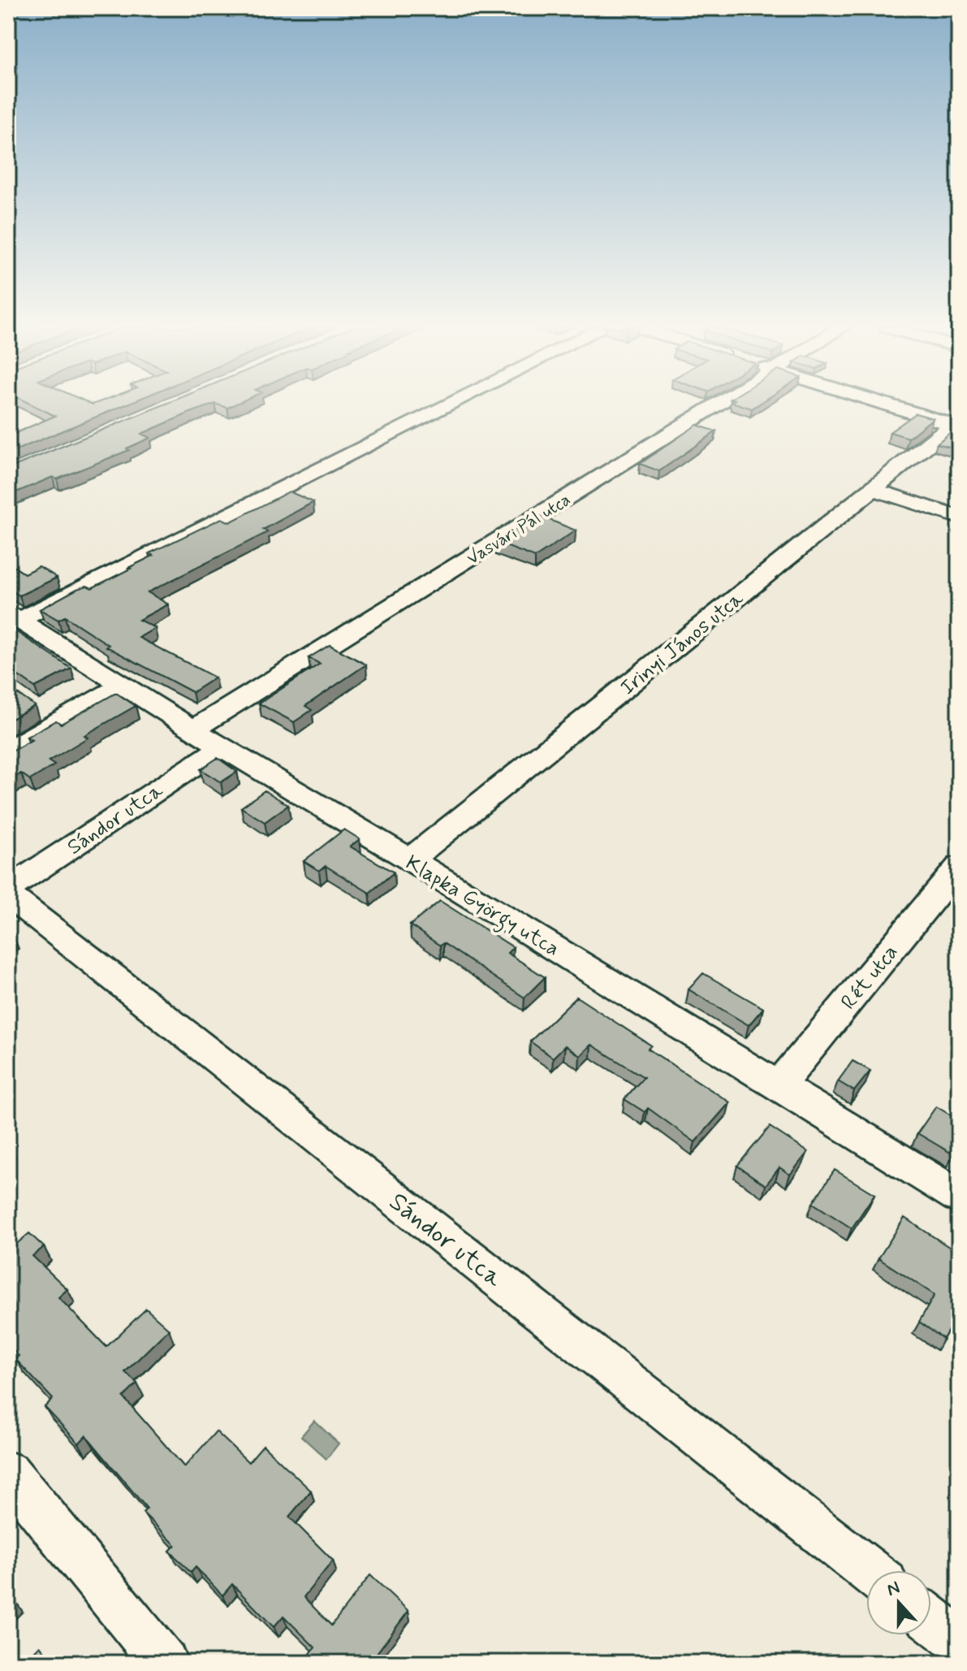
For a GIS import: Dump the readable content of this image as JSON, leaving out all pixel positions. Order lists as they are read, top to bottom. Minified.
{"streets":{"street":["Vasvári Pál utca","Irinyi János utca","Sándor utca","Klapka György utca","Rét utca"]},"crossings":[["Vasvári Pál utca","Klapka György utca"],["Irinyi János utca","Klapka György utca"],["Sándor utca","Klapka György utca"],["Klapka György utca","Rét utca"]],"north":"top"}
